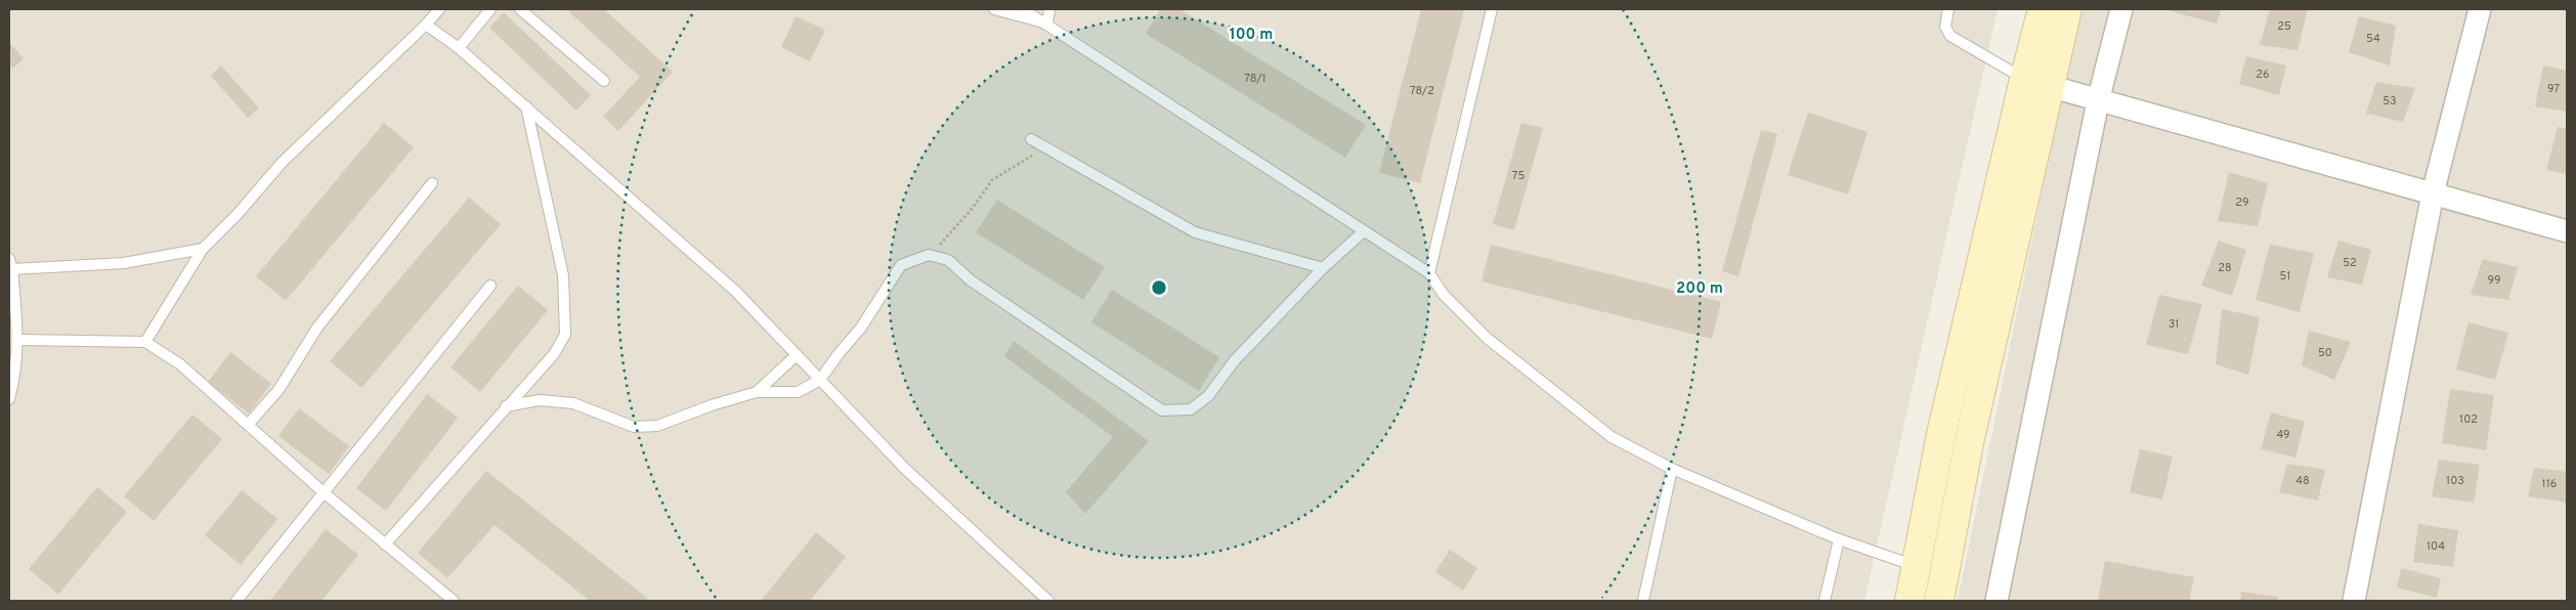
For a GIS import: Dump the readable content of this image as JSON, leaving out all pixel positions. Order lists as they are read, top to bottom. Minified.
{"house_numbers":["25","54","26","78/1","97","78/2","53","75","29","52","28","51","99","31","50","102","49","48","103","116","104"],"rings":["100 m","200 m"]}
